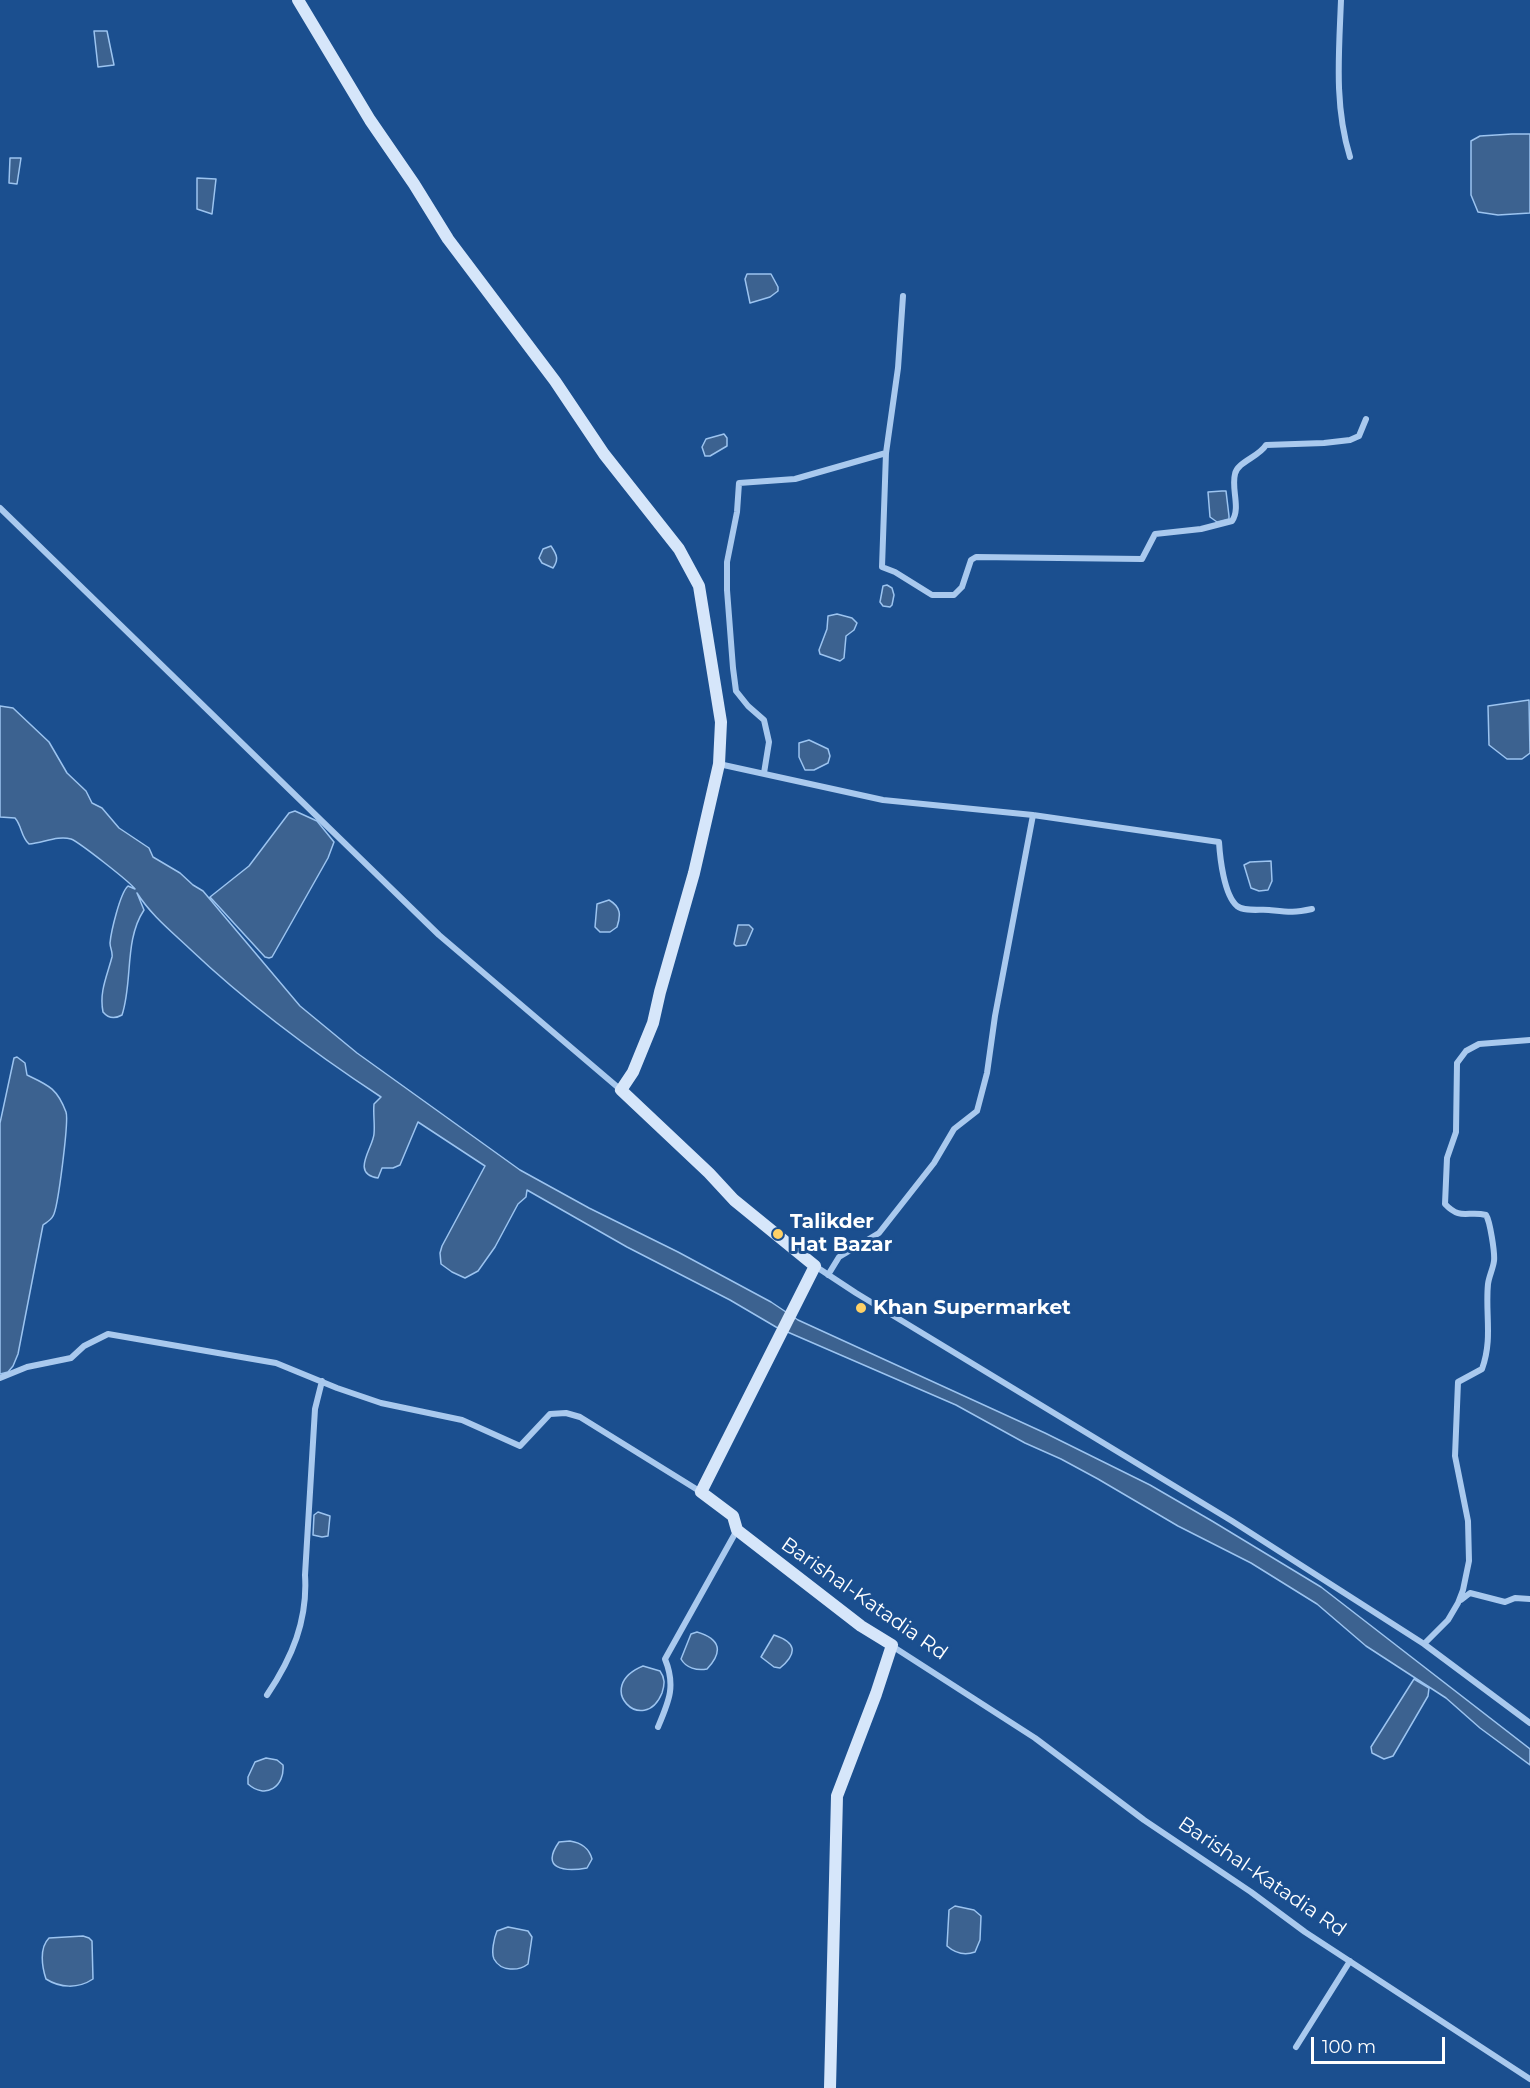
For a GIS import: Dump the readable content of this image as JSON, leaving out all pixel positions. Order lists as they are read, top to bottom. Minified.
{"streets":{"main road":["Barishal-Katadia Rd"]},"places":["Talikder Hat Bazar","Khan Supermarket"],"scale_bar":"100 m"}
